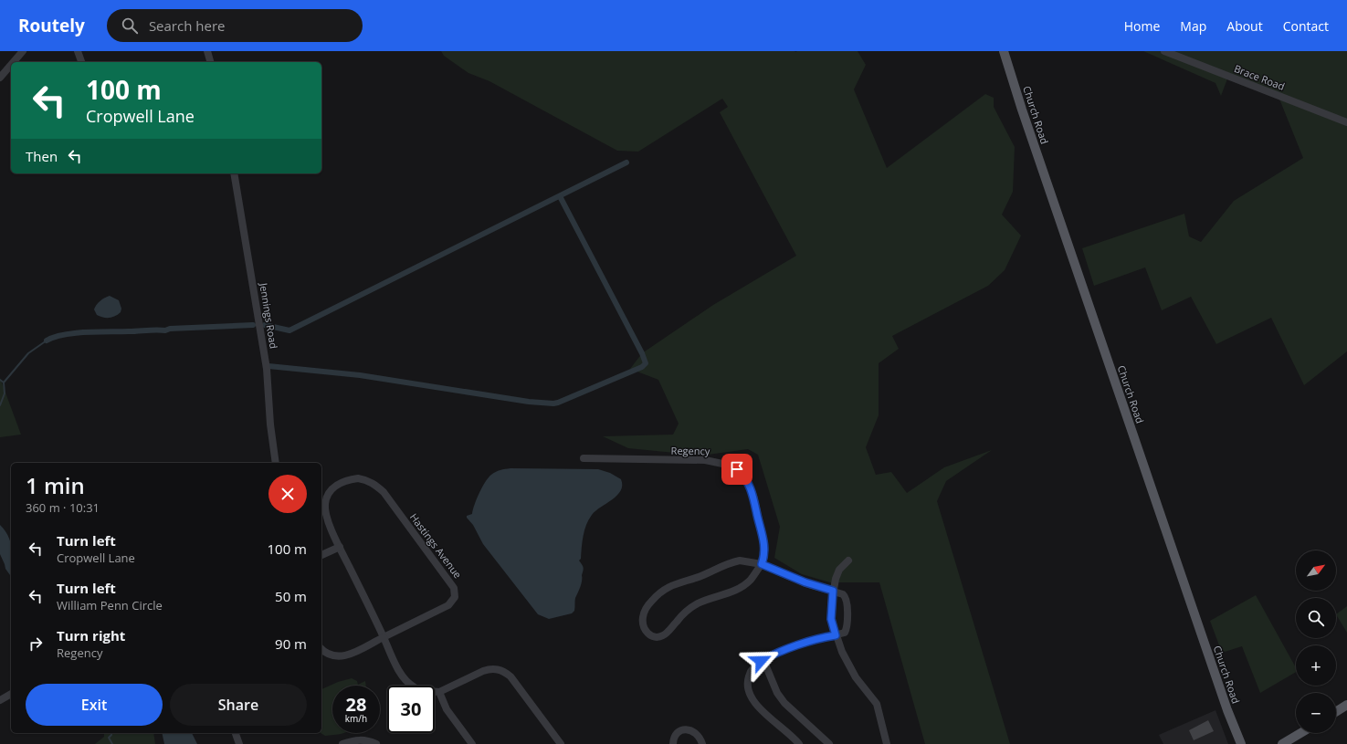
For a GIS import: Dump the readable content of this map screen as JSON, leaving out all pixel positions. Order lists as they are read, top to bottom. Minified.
{"streets":{"main road":["Church Road"],"street":["Brace Road","Jennings Road","Regency","Hastings Avenue"]},"north":"top right","page":{"header":"Routely","search":"Search here","nav":["Home","Map","About","Contact"],"turn":["100 m","Cropwell Lane"],"then":"Then","heading":["1 min","360 m · 10:31"],"list":[{"name":"Turn left","note":"Cropwell Lane","value":"100 m"},{"name":"Turn left","note":"William Penn Circle","value":"50 m"},{"name":"Turn right","note":"Regency","value":"90 m"}],"map_buttons":["+","−"],"buttons":["Exit","Share"],"speed":"28 km/h","limit":"30"}}
